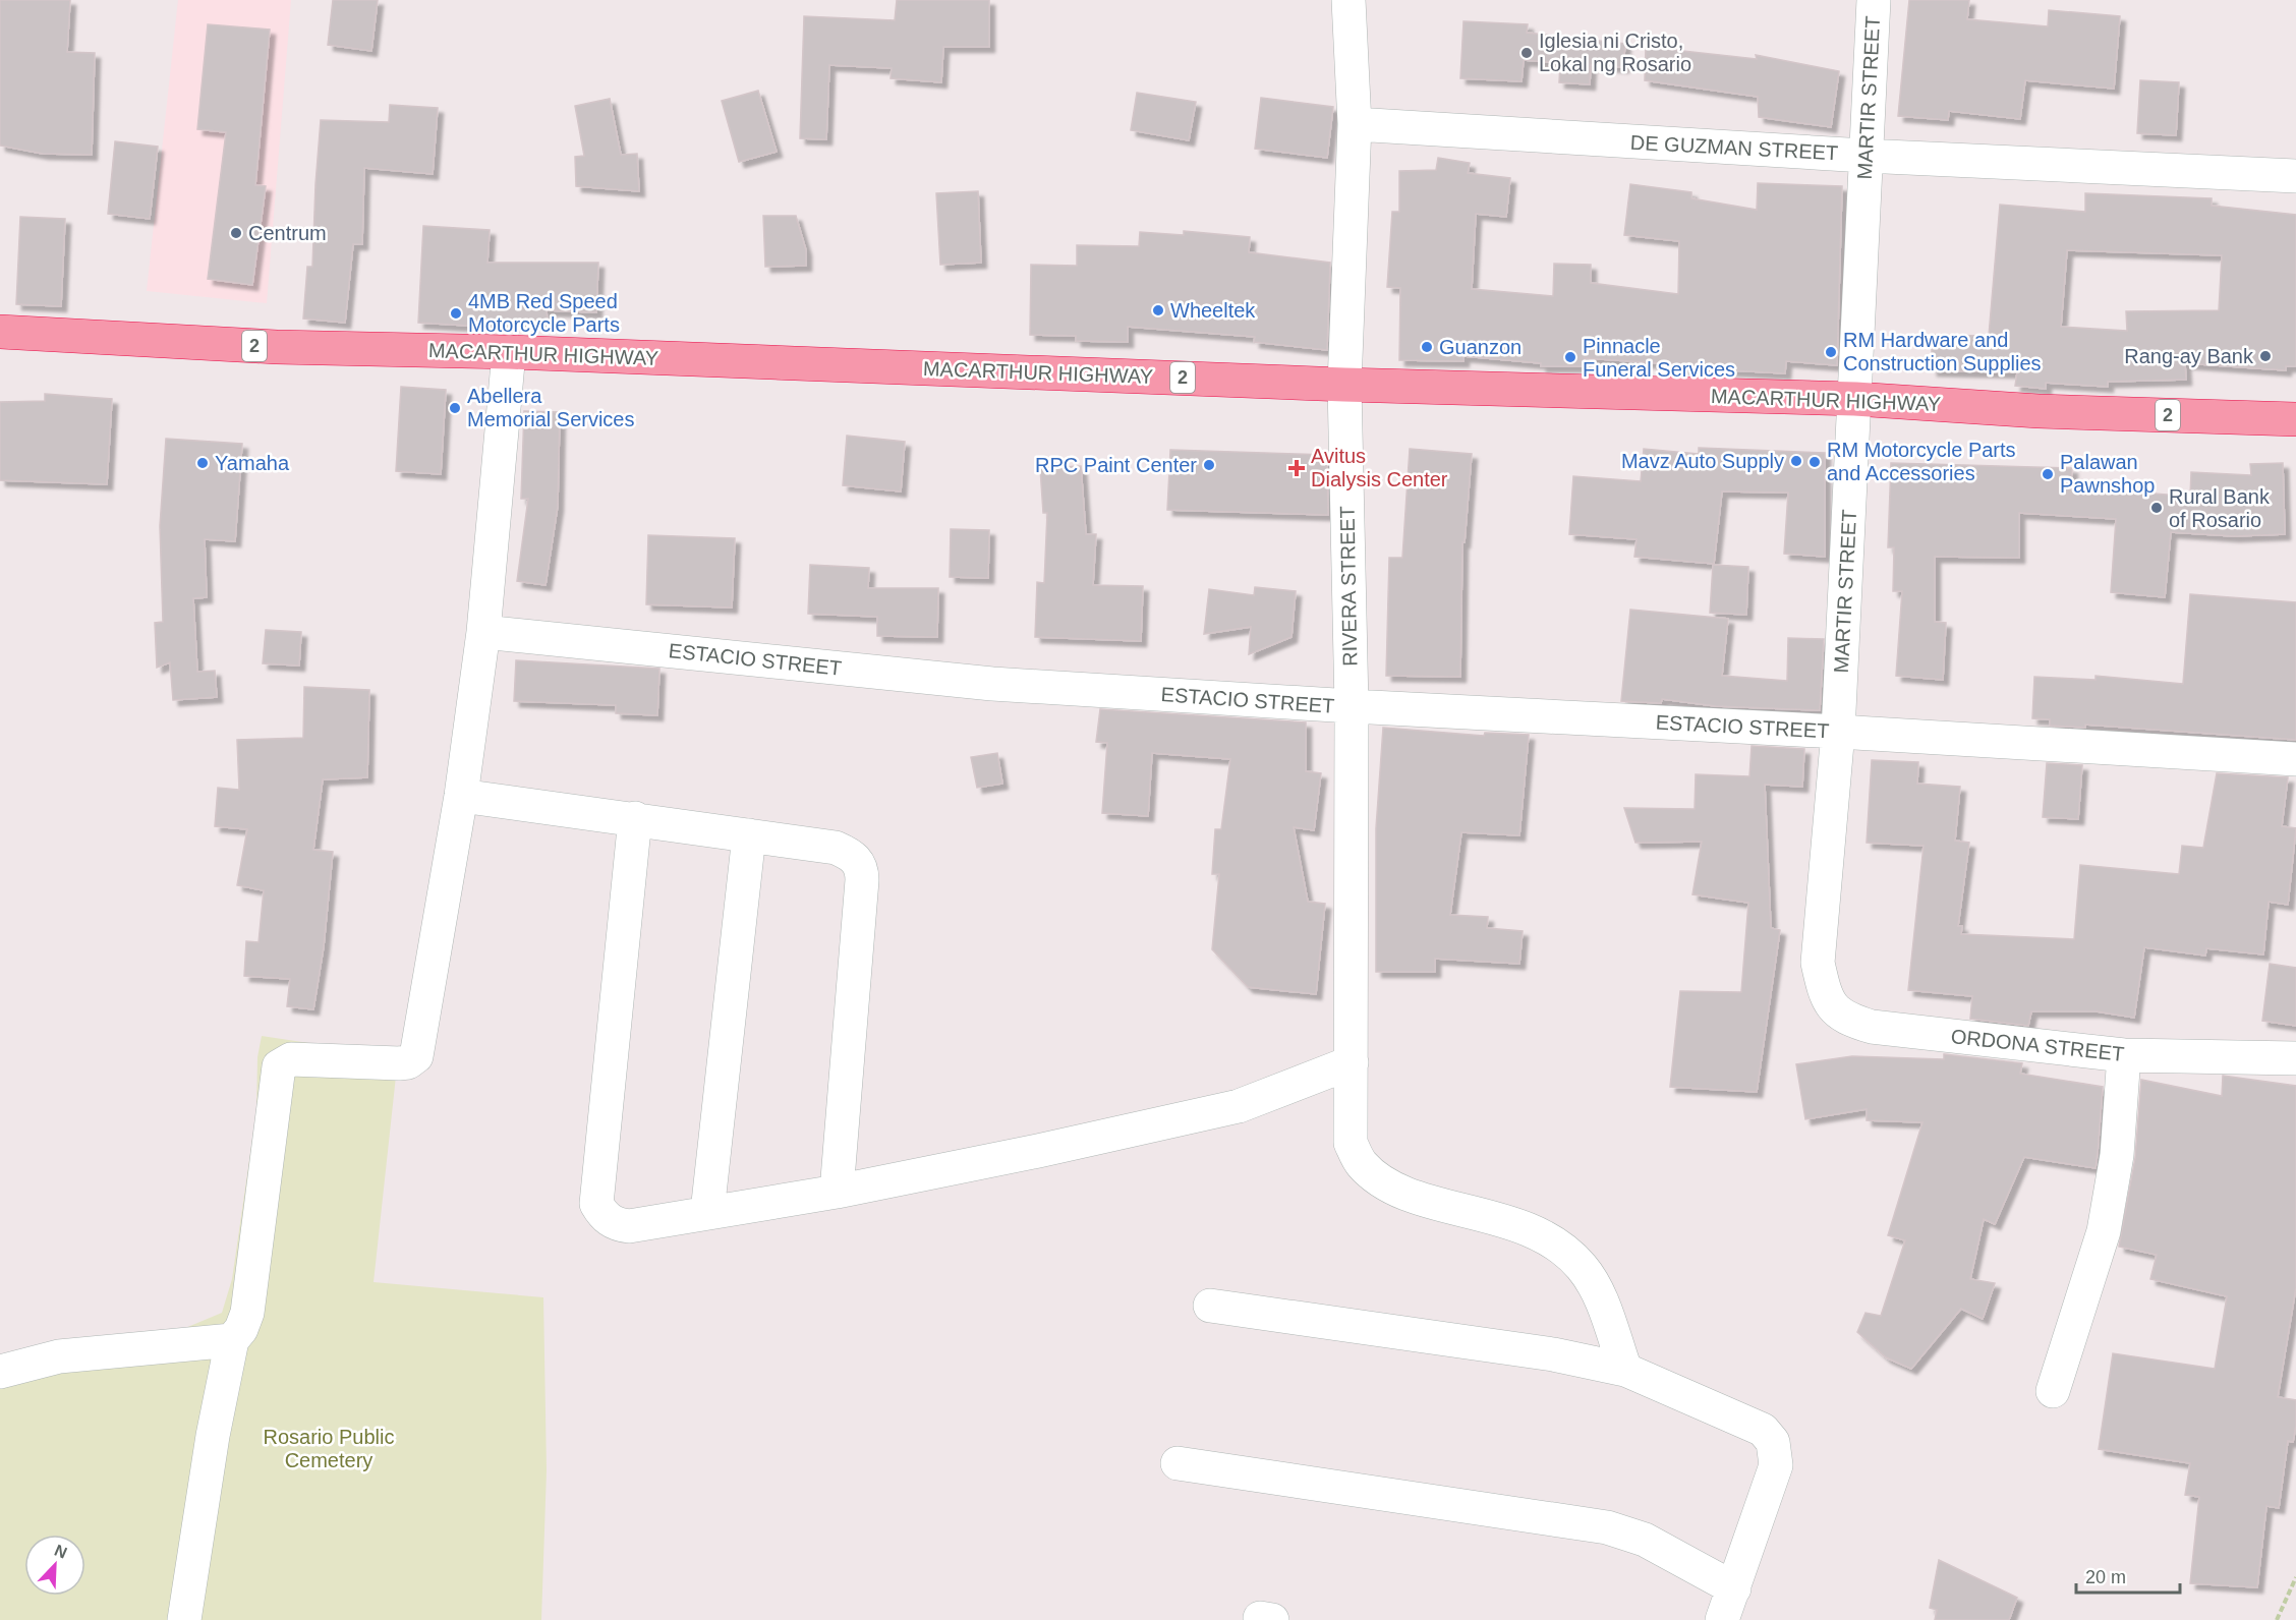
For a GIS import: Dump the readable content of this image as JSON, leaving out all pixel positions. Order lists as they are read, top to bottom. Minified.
{"streets":{"highway":["2","MACARTHUR HIGHWAY"],"street":["MARTIR STREET","DE GUZMAN STREET","RIVERA STREET","ESTACIO STREET","ORDONA STREET"]},"crossings":[["MARTIR STREET","DE GUZMAN STREET"],["MARTIR STREET","MACARTHUR HIGHWAY"],["MARTIR STREET","ESTACIO STREET"],["MARTIR STREET","ORDONA STREET"],["DE GUZMAN STREET","RIVERA STREET"],["MACARTHUR HIGHWAY","RIVERA STREET"],["RIVERA STREET","ESTACIO STREET"]],"parks":["Rosario Public Cemetery"],"places":{"other":["Iglesia ni Cristo, Lokal ng Rosario","Centrum","Wheeltek","4MB Red Speed Motorcycle Parts","Guanzon","RM Hardware and Construction Supplies","Rang-ay Bank","Pinnacle Funeral Services","Abellera Memorial Services","Mavz Auto Supply","RM Motorcycle Parts and Accessories","Yamaha","RPC Paint Center","Palawan Pawnshop","Rural Bank of Rosario"],"health":["Avitus Dialysis Center"]},"scale_bar":"20 m","north":"top right"}
